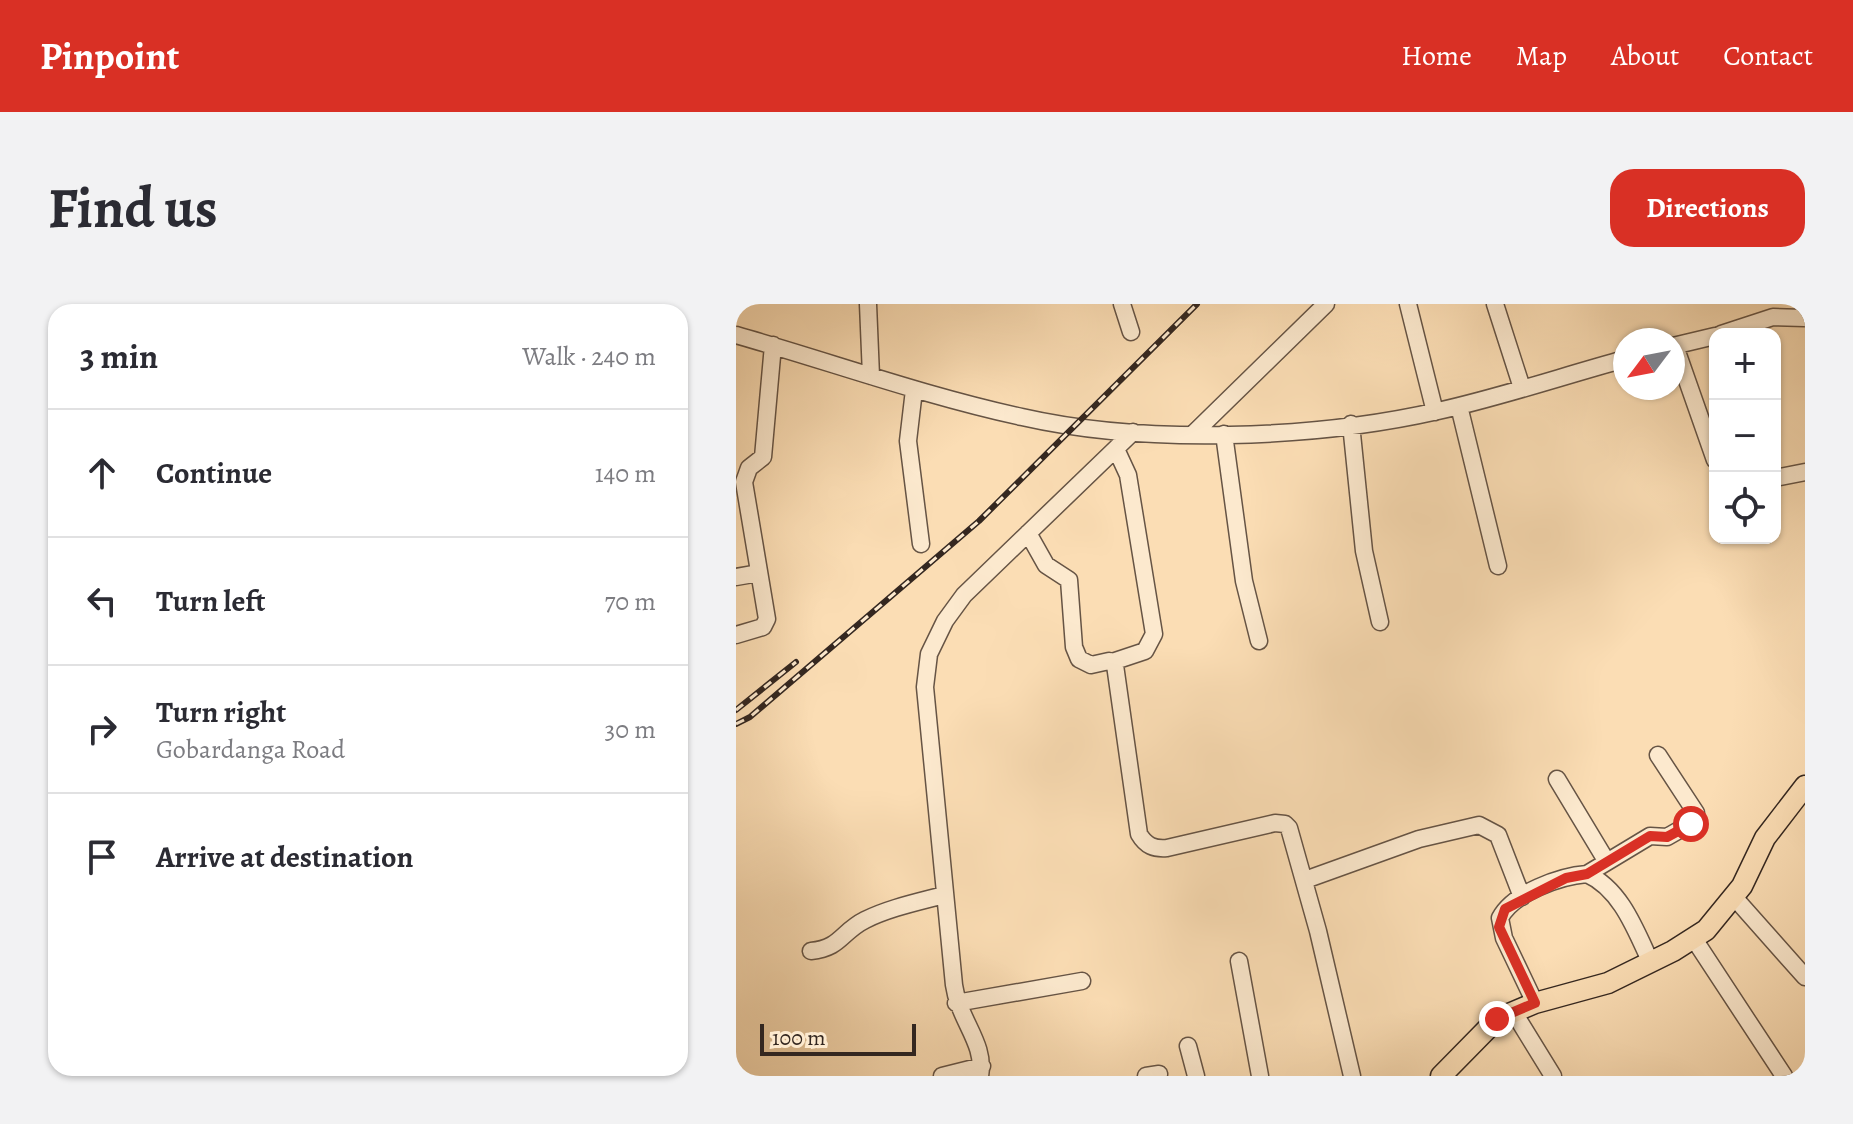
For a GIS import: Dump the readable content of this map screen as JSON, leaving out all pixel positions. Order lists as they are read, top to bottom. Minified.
{"scale_bar":"100 m","north":"bottom left","page":{"header":"Pinpoint","nav":["Home","Map","About","Contact"],"buttons":"Directions","title":"Find us","heading":["3 min","Walk · 240 m"],"map_buttons":["+","−"],"list":[["Continue","140 m"],["Turn left","70 m"],["Turn right","Gobardanga Road","30 m"],"Arrive at destination"],"scale":"100 m"}}
